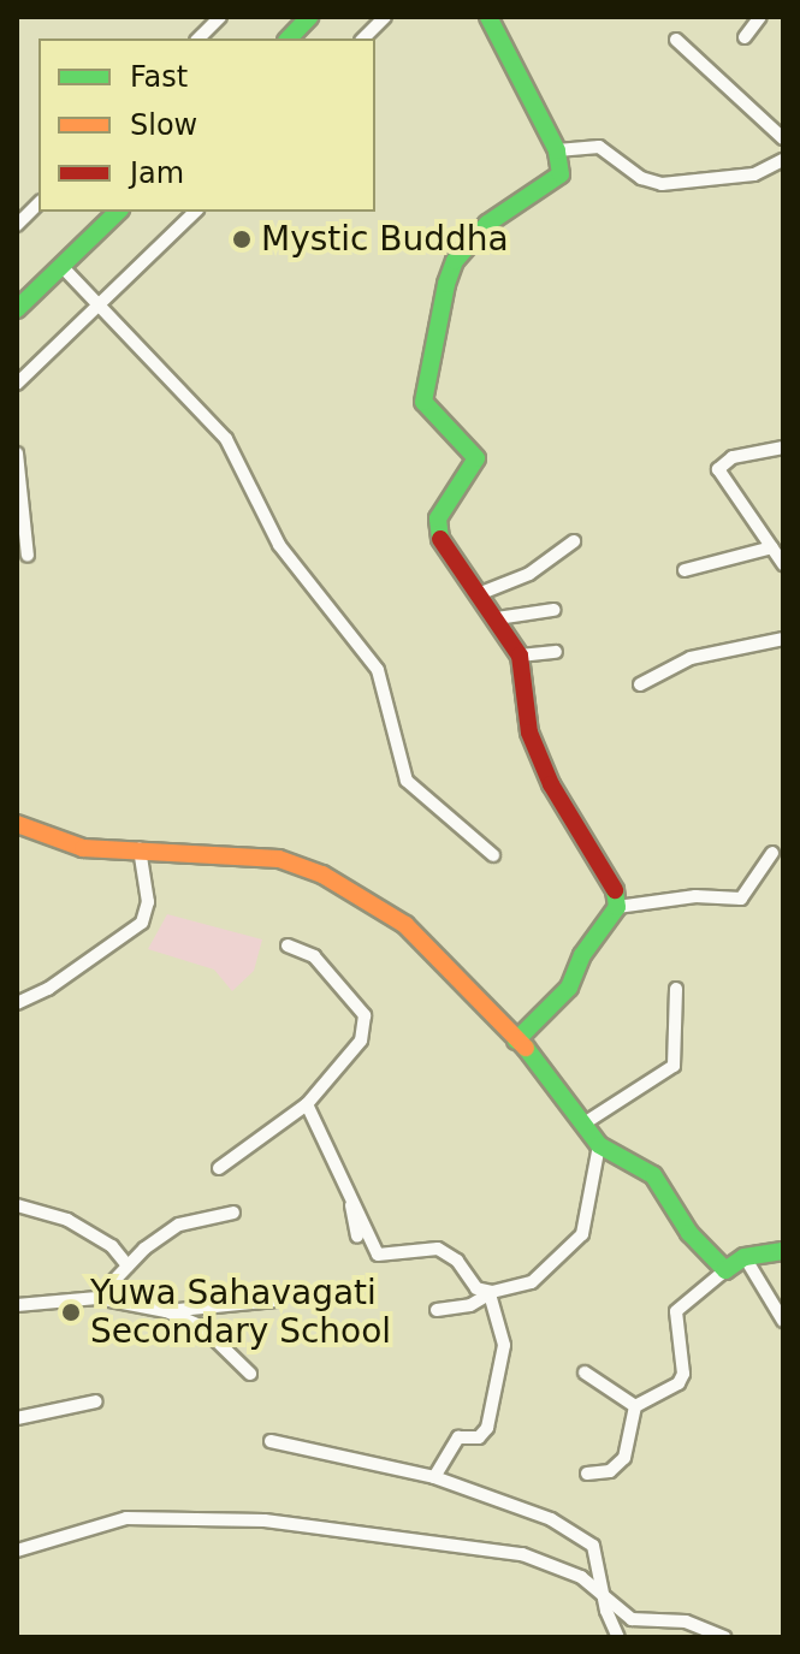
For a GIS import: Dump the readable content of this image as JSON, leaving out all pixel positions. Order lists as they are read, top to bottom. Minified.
{"places":["Mystic Buddha","Yuwa Sahavagati Secondary School"],"legend":["Fast","Slow","Jam"]}
